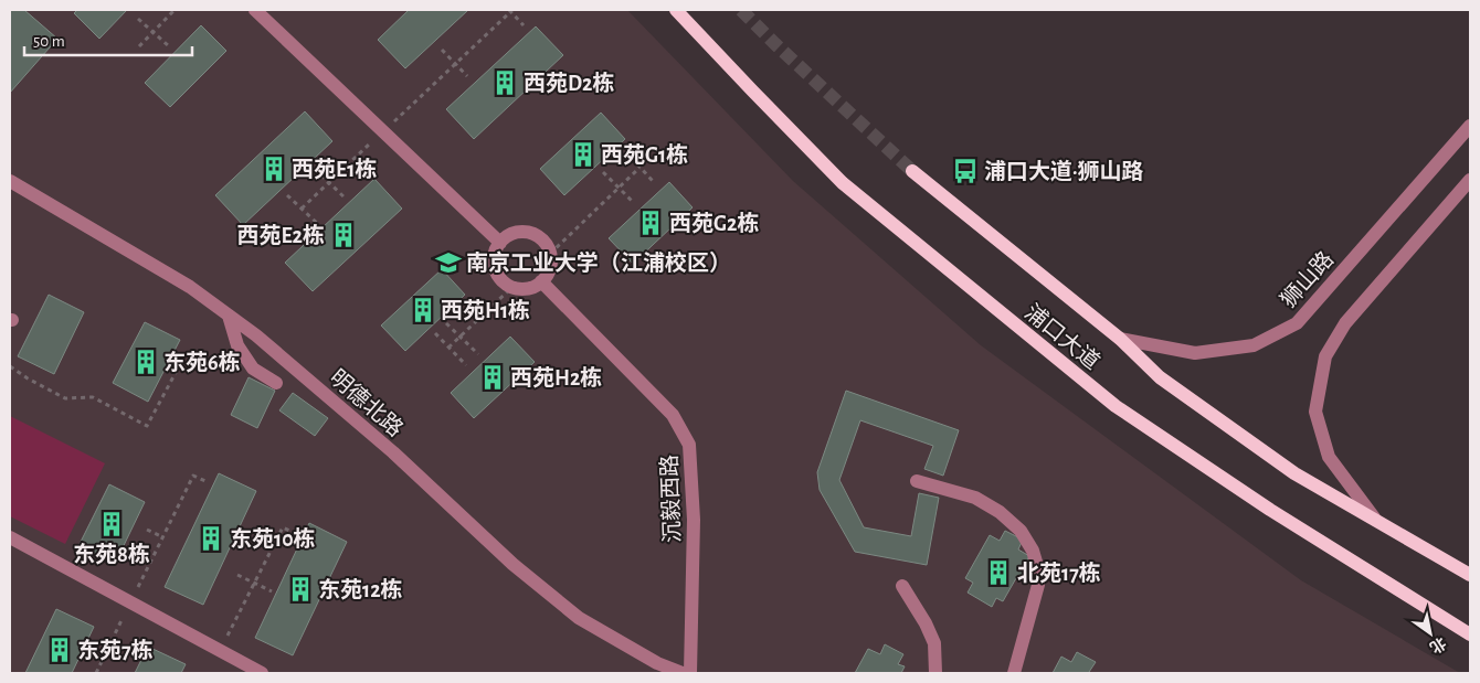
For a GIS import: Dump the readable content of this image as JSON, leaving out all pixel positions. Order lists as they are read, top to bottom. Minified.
{"streets":{"main road":["浦口大道"],"street":["狮山路","明德北路","沉毅西路"]},"crossings":[["狮山路","浦口大道"]],"places":{"building":["西苑D2栋","西苑G1栋","西苑E1栋","西苑G2栋","西苑E2栋","西苑H1栋","东苑6栋","西苑H2栋","东苑8栋","东苑10栋","北苑17栋","东苑12栋","东苑7栋"],"bus stop":["浦口大道·狮山路"],"school or university":["南京工业大学（江浦校区）"]},"scale_bar":"50 m","north":"bottom right"}
